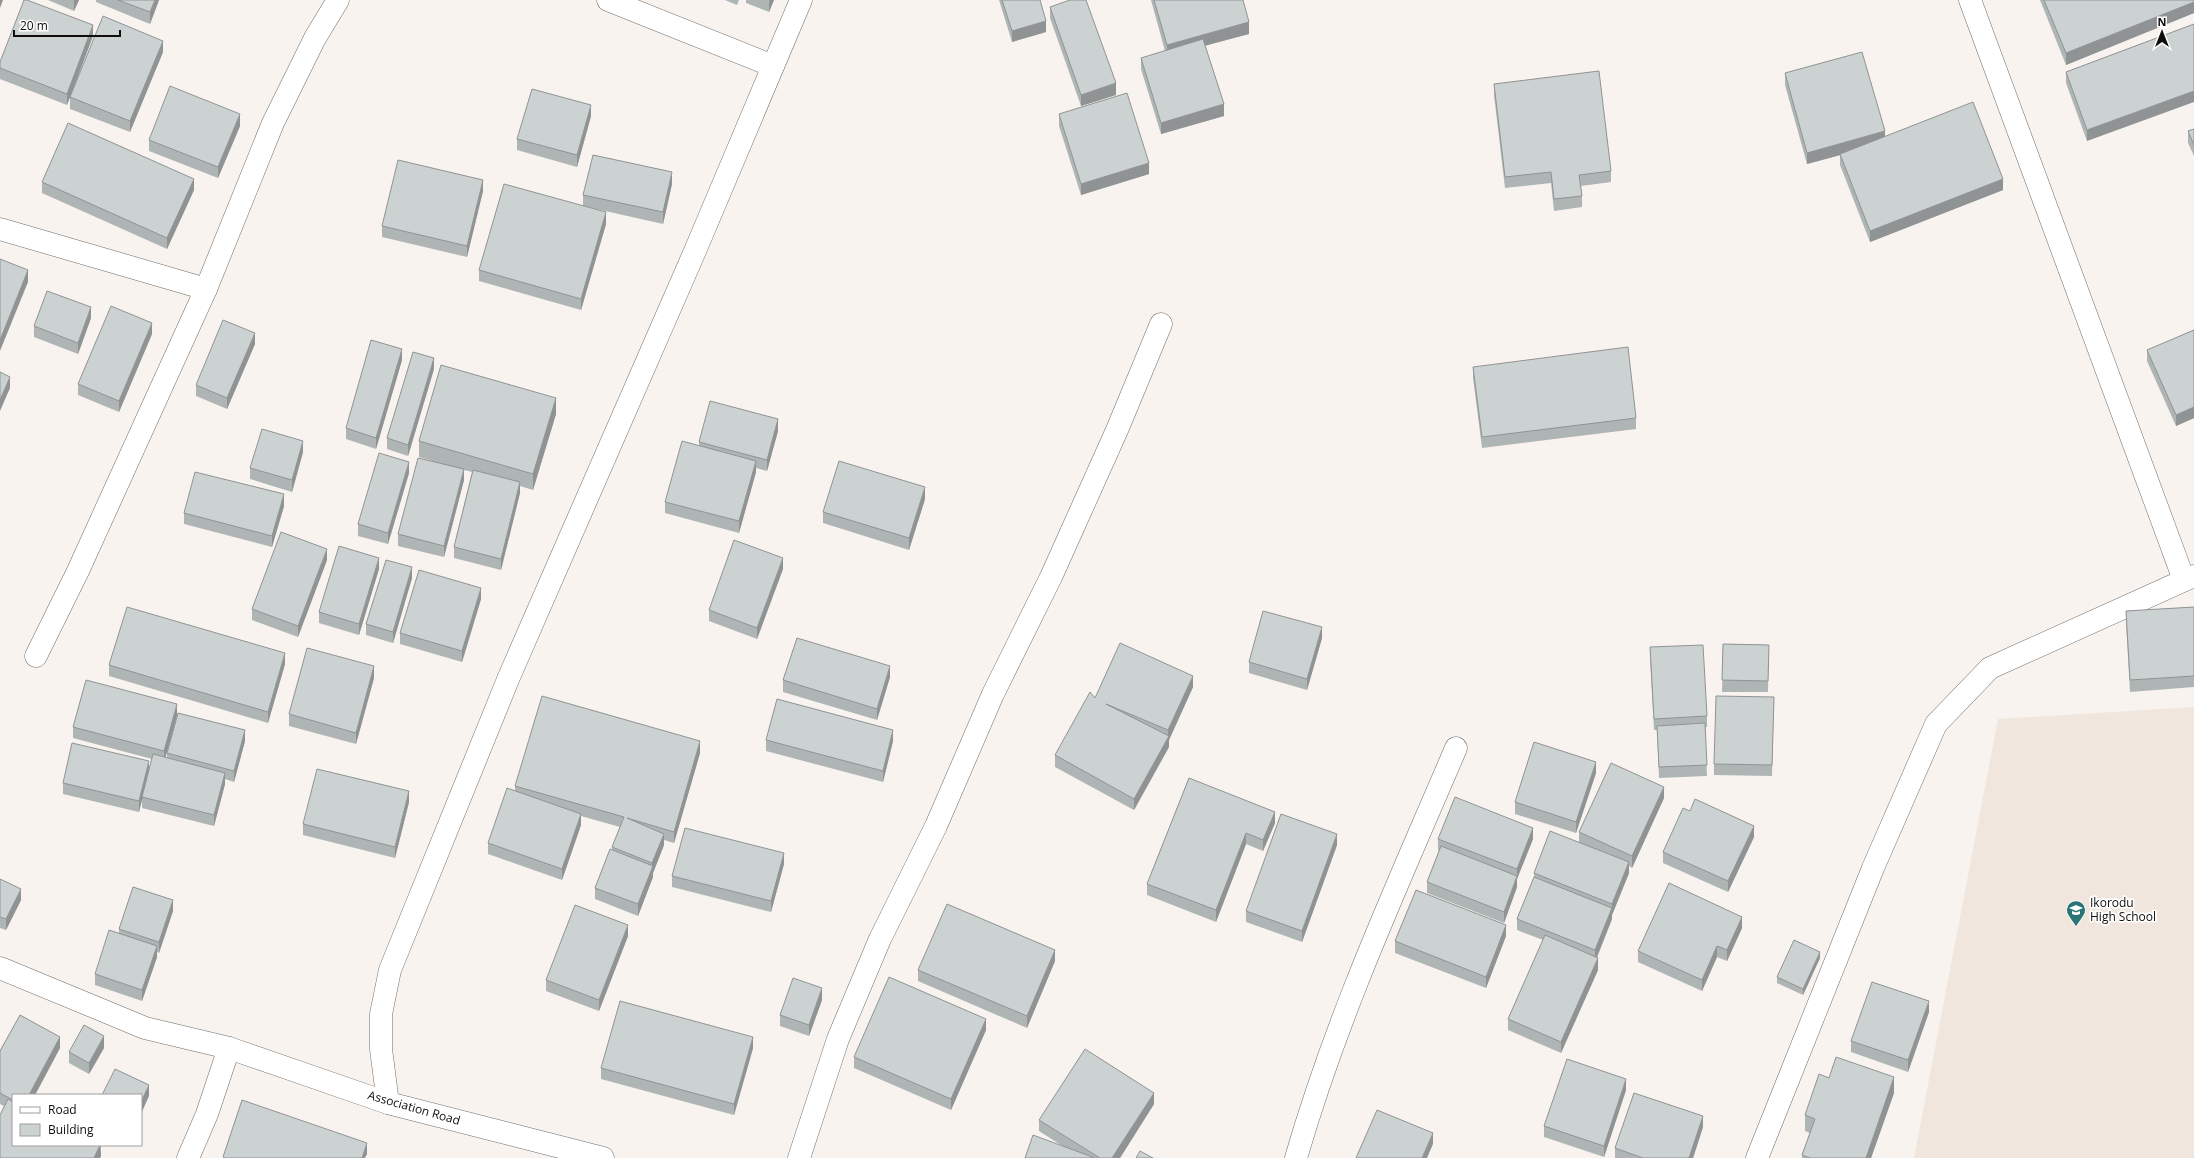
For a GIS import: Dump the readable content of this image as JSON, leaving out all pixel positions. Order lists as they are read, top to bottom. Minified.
{"streets":{"street":["Association Road"]},"places":{"school or university":["Ikorodu High School"]},"legend":["Road","Building"],"scale_bar":"20 m","north":"top"}
